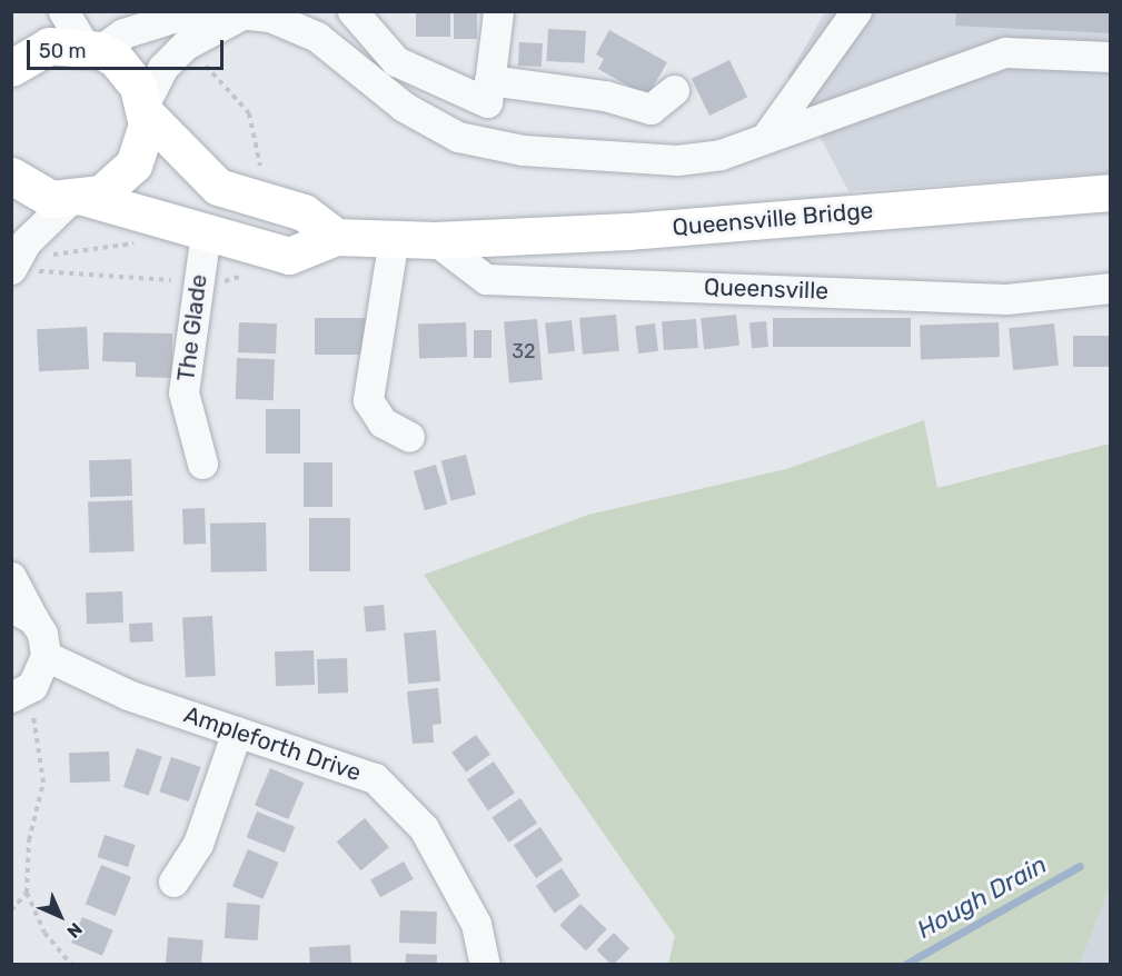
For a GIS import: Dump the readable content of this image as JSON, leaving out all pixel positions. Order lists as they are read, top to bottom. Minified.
{"streets":{"highway":["Queensville Bridge"],"street":["Queensville","The Glade","Ampleforth Drive"]},"crossings":[["Queensville Bridge","Queensville"]],"water":["Hough Drain"],"house_numbers":["32"],"scale_bar":"50 m","north":"bottom right"}
